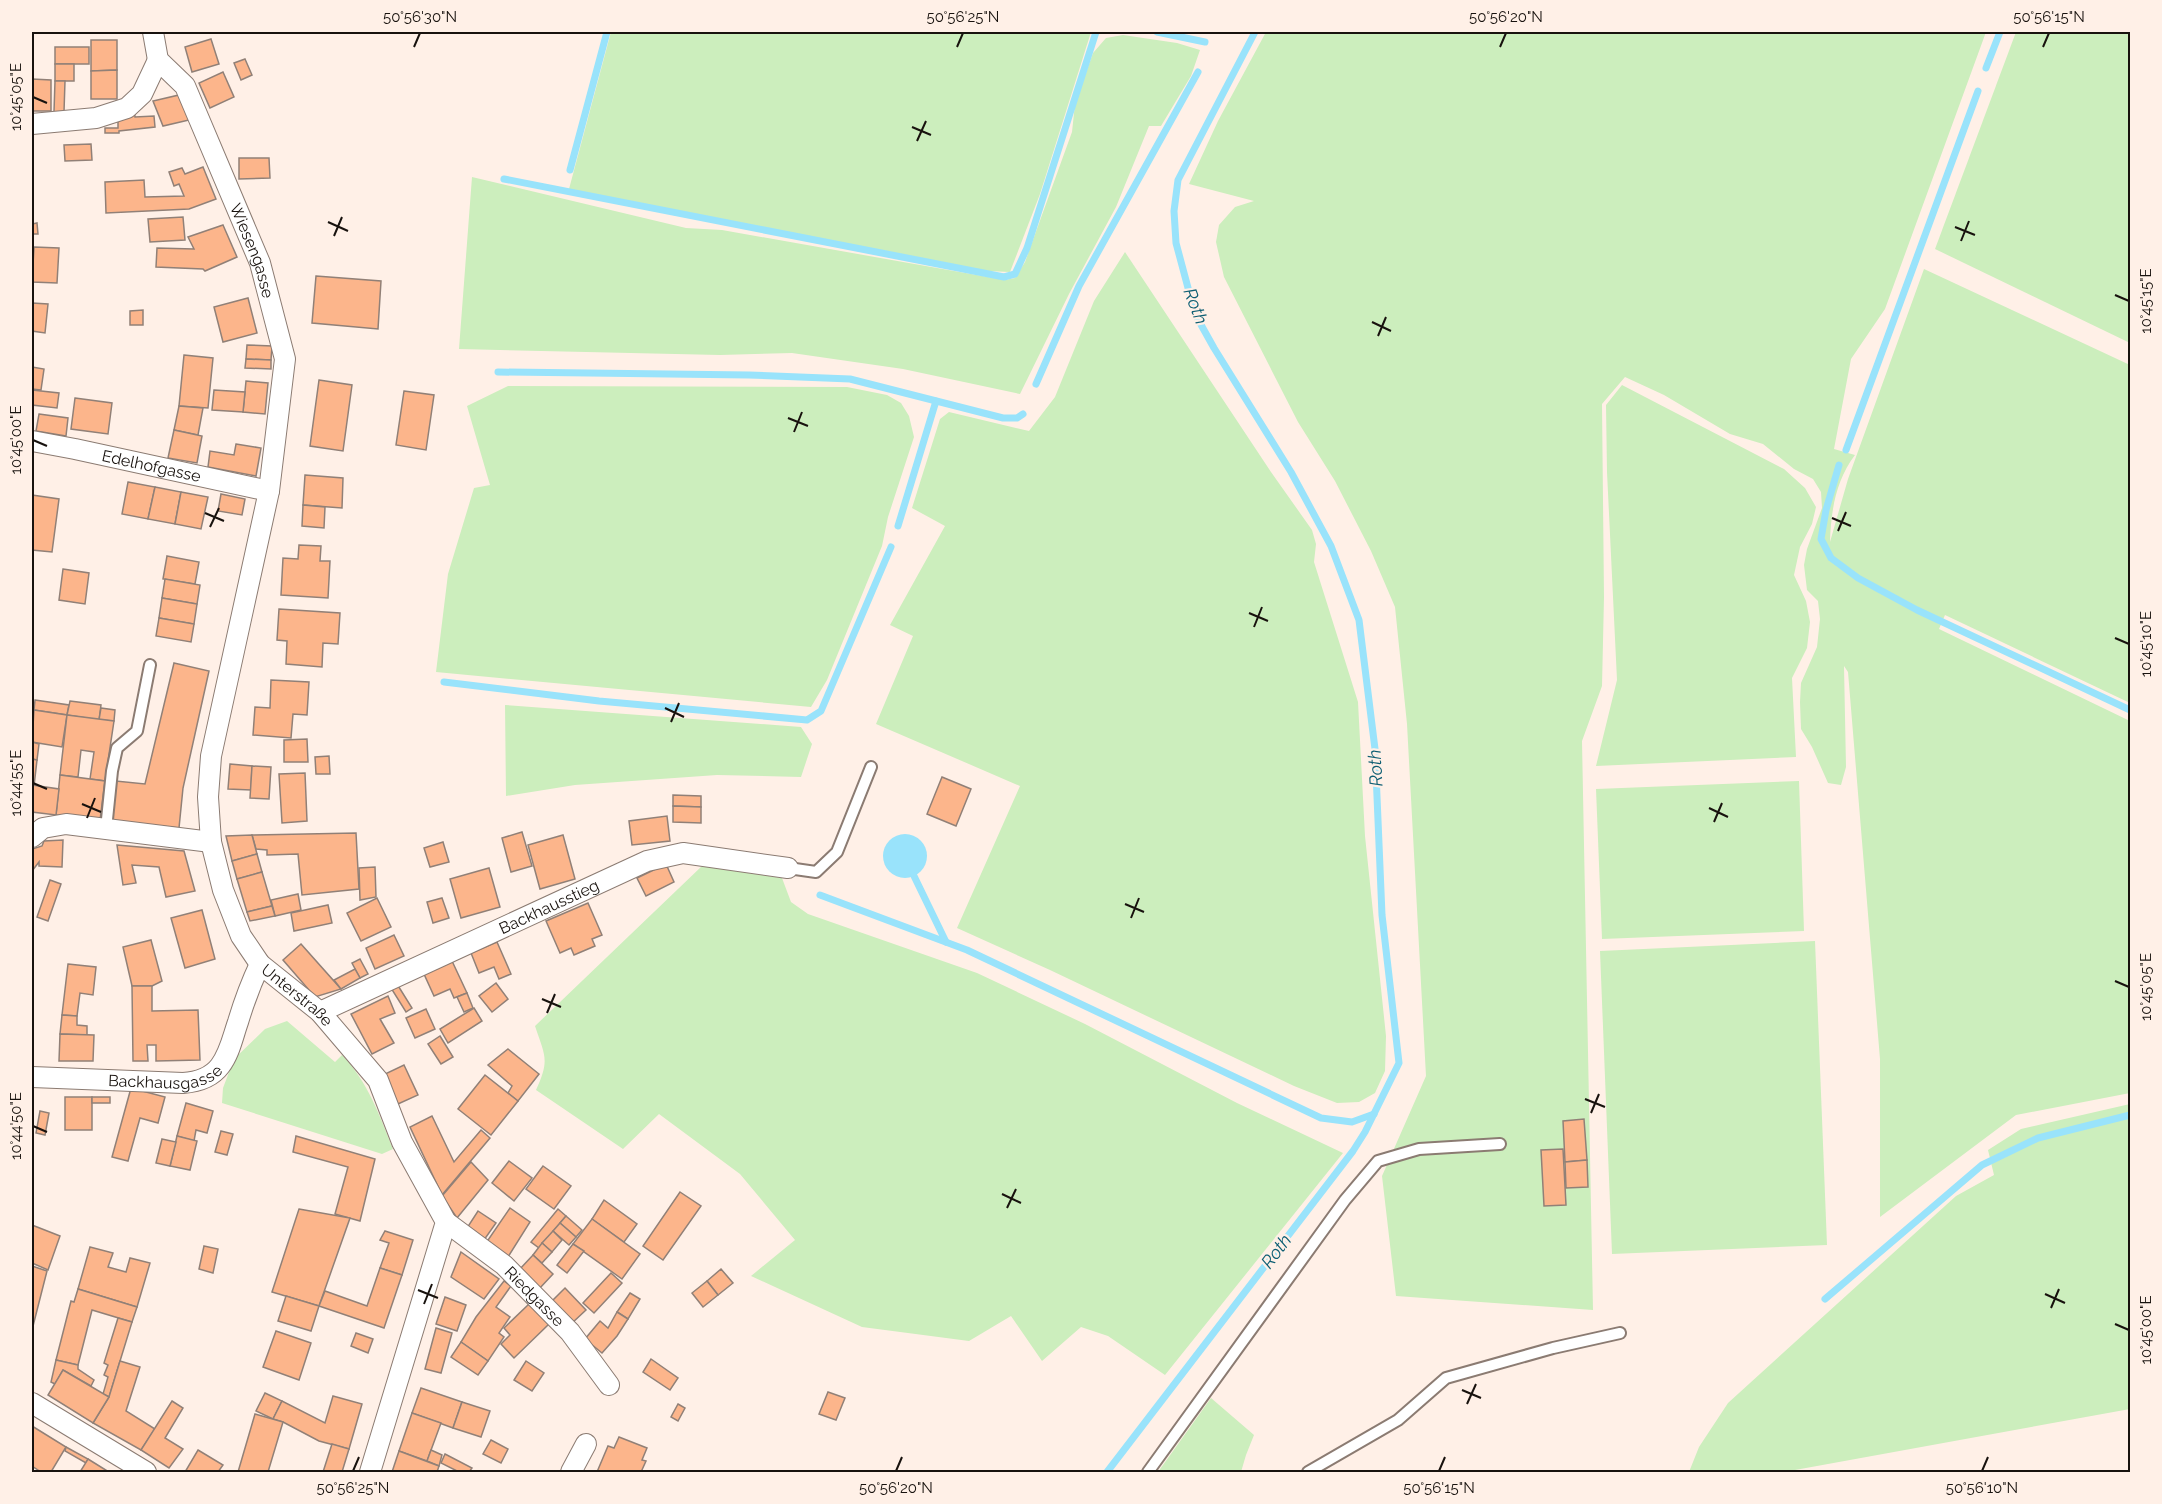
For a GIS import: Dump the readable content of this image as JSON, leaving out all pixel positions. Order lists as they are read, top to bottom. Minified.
{"streets":{"street":["Wiesengasse","Edelhofgasse","Backhausstieg","Unterstraße","Backhausgasse","Riedgasse"]},"crossings":[["Wiesengasse","Edelhofgasse"],["Wiesengasse","Unterstraße"],["Edelhofgasse","Unterstraße"],["Backhausstieg","Unterstraße"],["Unterstraße","Backhausgasse"],["Unterstraße","Riedgasse"]],"water":["Roth"],"coordinates":["50°56'30\"N","50°56'25\"N","50°56'20\"N","50°56'15\"N","10°45'05\"E","10°45'15\"E","10°45'00\"E","10°45'10\"E","10°44'55\"E","10°44'50\"E","50°56'10\"N"]}
